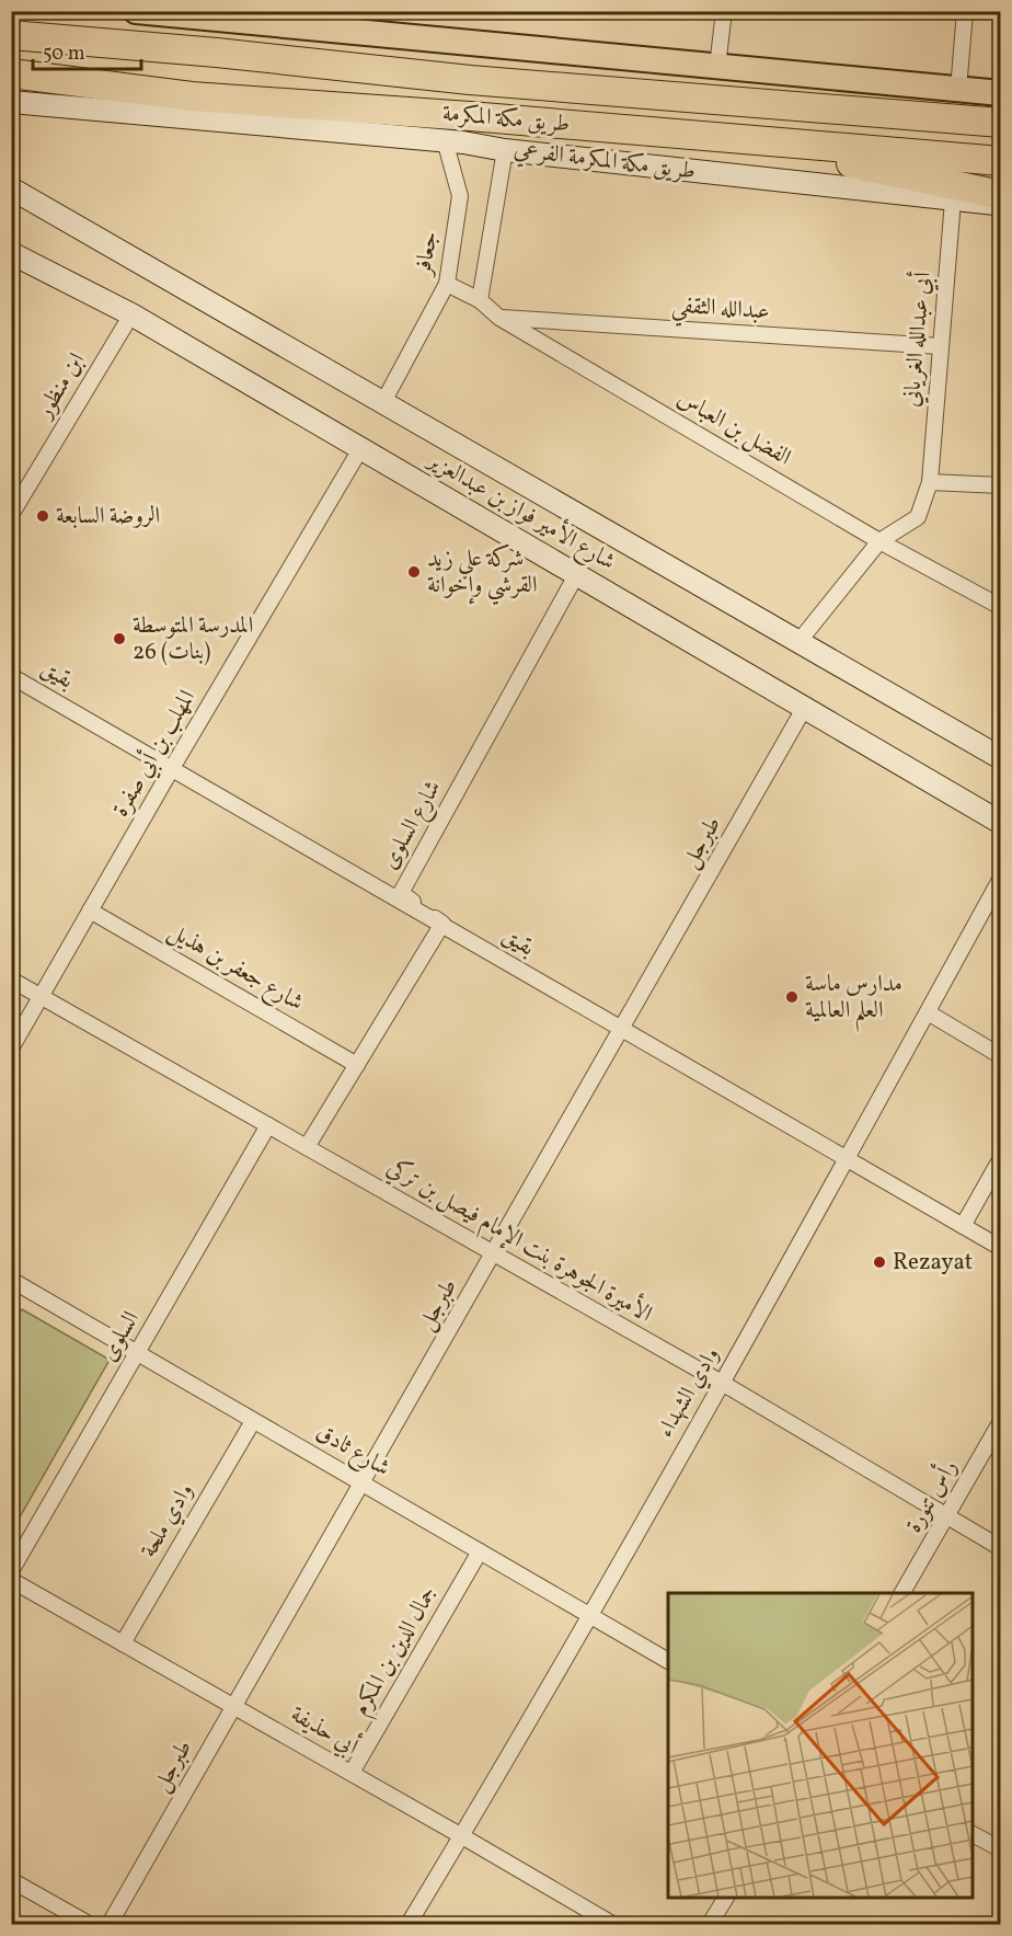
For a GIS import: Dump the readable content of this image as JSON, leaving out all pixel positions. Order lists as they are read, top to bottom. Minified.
{"streets":{"highway":["طريق مكة المكرمة"],"main road":["طريق مكة المكرمة الفرعي","شارع الأمير فواز بن عبدالعزير"],"street":["جعافر","عبدالله الثقفي","أبي عبدالله الغرياني","ابن منظور","الفضل بن العباس","بقيق","المهلب بن أبي صفرة","شارع السلوى","طبرجل","شارع جعفر بن هذيل","الأميرة الجوهرة بنت الإمام فيصل بن تركي","السلوى","وادي الشهداء","شارع ثادق","رأس تنورة","وادي ملحة","جمال الدين بن المكرم","أبي حذيفة"]},"crossings":[["طريق مكة المكرمة الفرعي","جعافر"],["طريق مكة المكرمة الفرعي","أبي عبدالله الغرياني"],["جعافر","الفضل بن العباس"],["جعافر","شارع الأمير فواز بن عبدالعزير"],["عبدالله الثقفي","أبي عبدالله الغرياني"],["عبدالله الثقفي","الفضل بن العباس"],["أبي عبدالله الغرياني","الفضل بن العباس"],["أبي عبدالله الغرياني","شارع الأمير فواز بن عبدالعزير"],["ابن منظور","شارع الأمير فواز بن عبدالعزير"],["شارع الأمير فواز بن عبدالعزير","المهلب بن أبي صفرة"],["شارع الأمير فواز بن عبدالعزير","شارع السلوى"],["شارع الأمير فواز بن عبدالعزير","طبرجل"],["بقيق","المهلب بن أبي صفرة"],["بقيق","شارع السلوى"],["بقيق","طبرجل"],["بقيق","وادي الشهداء"],["المهلب بن أبي صفرة","شارع جعفر بن هذيل"],["المهلب بن أبي صفرة","الأميرة الجوهرة بنت الإمام فيصل بن تركي"],["طبرجل","الأميرة الجوهرة بنت الإمام فيصل بن تركي"],["طبرجل","شارع ثادق"],["طبرجل","أبي حذيفة"],["الأميرة الجوهرة بنت الإمام فيصل بن تركي","السلوى"],["الأميرة الجوهرة بنت الإمام فيصل بن تركي","وادي الشهداء"],["الأميرة الجوهرة بنت الإمام فيصل بن تركي","رأس تنورة"],["السلوى","شارع ثادق"],["وادي الشهداء","شارع ثادق"],["وادي الشهداء","أبي حذيفة"],["شارع ثادق","وادي ملحة"],["شارع ثادق","جمال الدين بن المكرم"],["وادي ملحة","أبي حذيفة"],["جمال الدين بن المكرم","أبي حذيفة"]],"places":["الروضة السابعة","شركة علي زيد القرشي وإخوانة","المدرسة المتوسطة 26 (بنات)","مدارس ماسة العلم العالمية","Rezayat"],"scale_bar":"50 m"}
